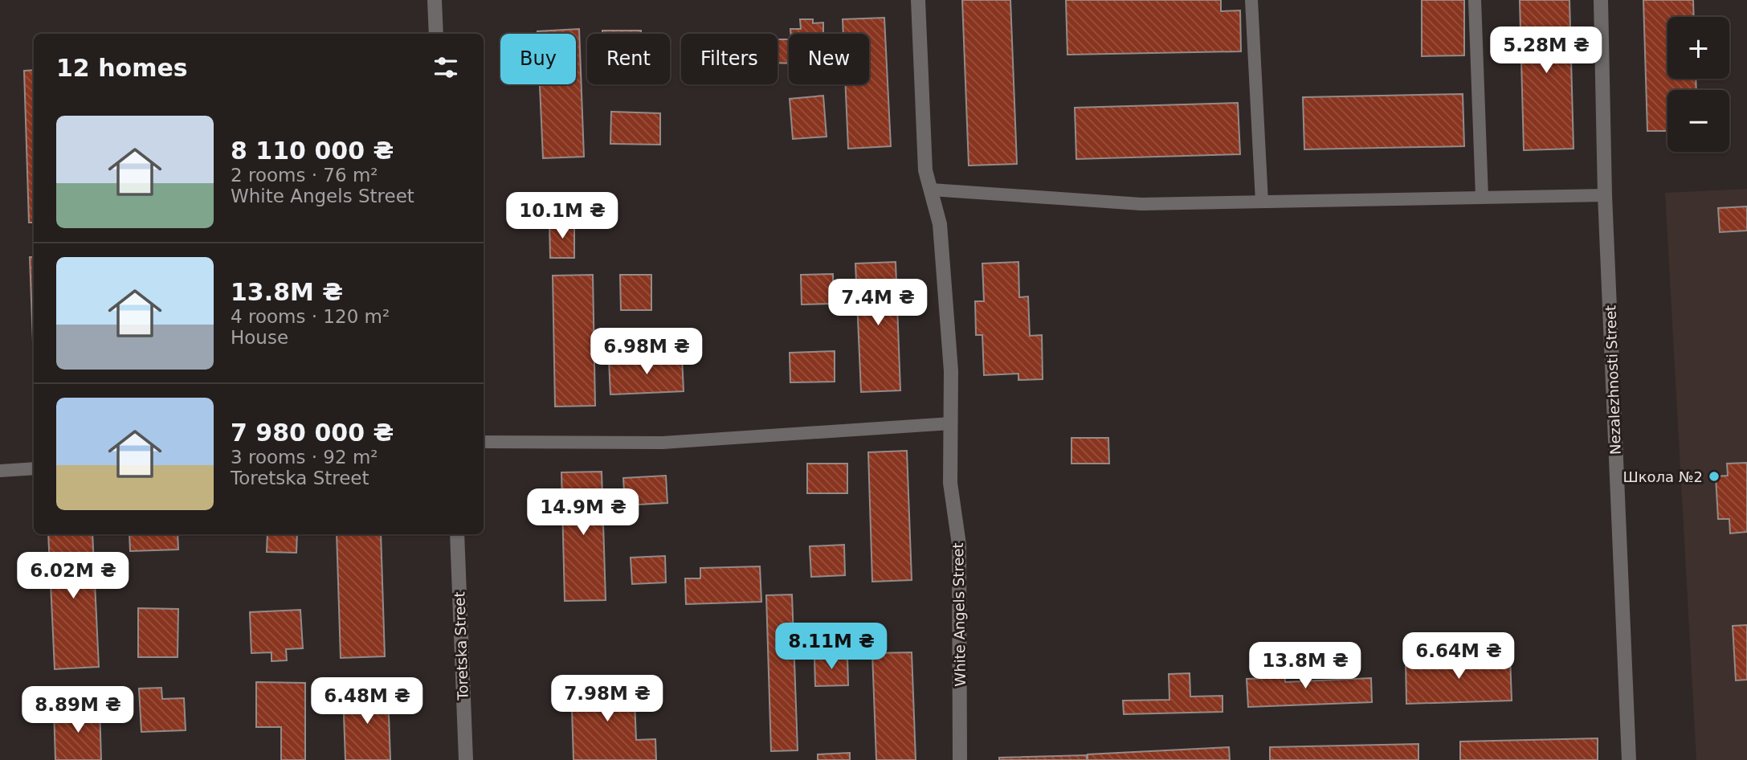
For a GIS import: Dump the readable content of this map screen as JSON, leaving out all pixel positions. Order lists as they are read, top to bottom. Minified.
{"streets":{"street":["Nezalezhnosti Street","White Angels Street","Toretska Street"]},"places":["Школа №2"],"page":{"map_buttons":["+","−"],"price":["5.28M ₴","10.1M ₴","7.4M ₴","6.98M ₴","14.9M ₴","6.02M ₴","8.11M ₴","6.64M ₴","13.8M ₴","7.98M ₴","6.48M ₴","8.89M ₴"],"chip":["Buy","Rent","Filters","New"],"heading":"12 homes","list":[{"name":"8 110 000 ₴","note":"2 rooms · 76 m² · White Angels Street"},{"name":"13.8M ₴","note":"4 rooms · 120 m² · House"},{"name":"7 980 000 ₴","note":"3 rooms · 92 m² · Toretska Street"}]}}
